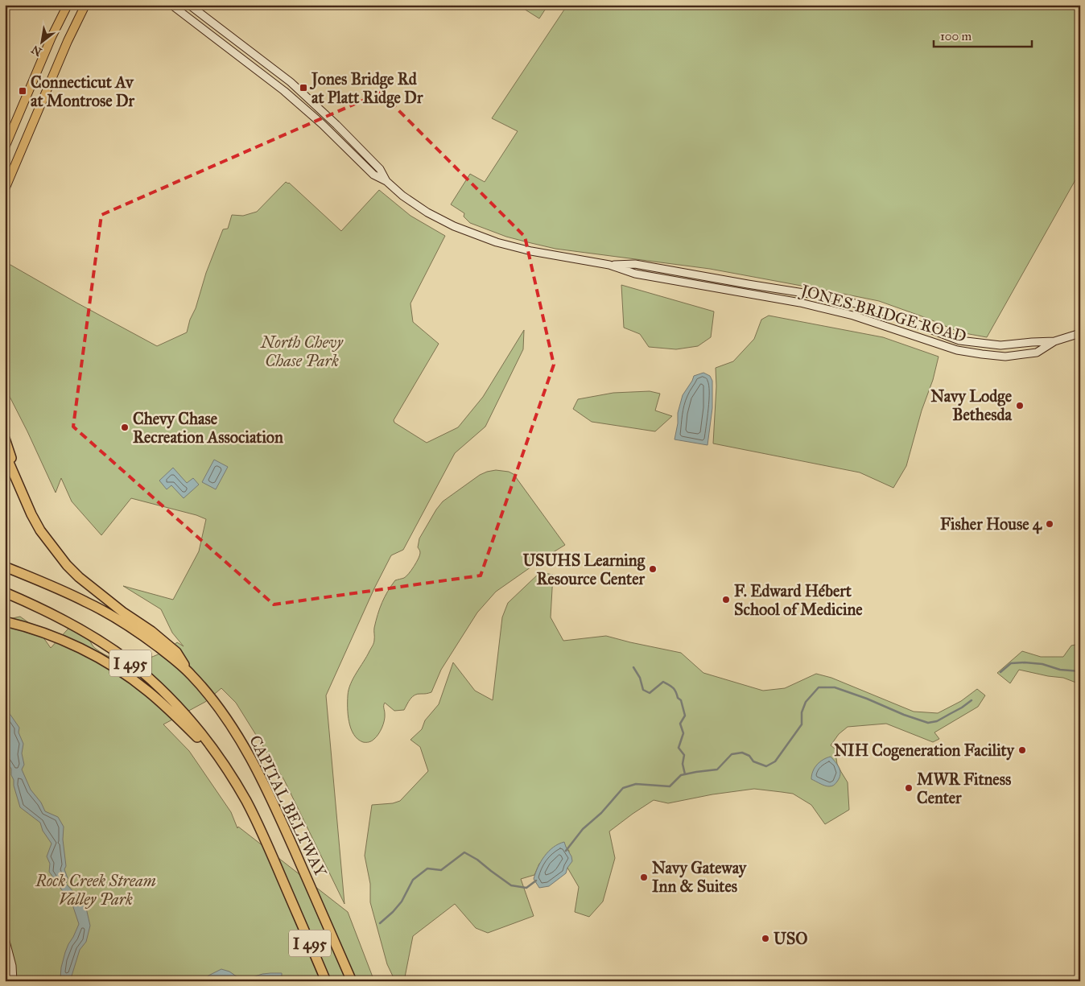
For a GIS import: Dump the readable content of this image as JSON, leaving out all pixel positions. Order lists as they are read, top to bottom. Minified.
{"streets":{"highway":["I 495","CAPITAL BELTWAY"],"main road":["JONES BRIDGE ROAD"]},"parks":["North Chevy Chase Park","Rock Creek Stream Valley Park"],"places":{"transit":["Jones Bridge Rd at Platt Ridge Dr","Connecticut Av at Montrose Dr"],"other":["Navy Lodge Bethesda","Chevy Chase Recreation Association","Fisher House 4","USUHS Learning Resource Center","F. Edward Hébert School of Medicine","NIH Cogeneration Facility","MWR Fitness Center","Navy Gateway Inn & Suites","USO"]},"scale_bar":"100 m","north":"bottom left"}
